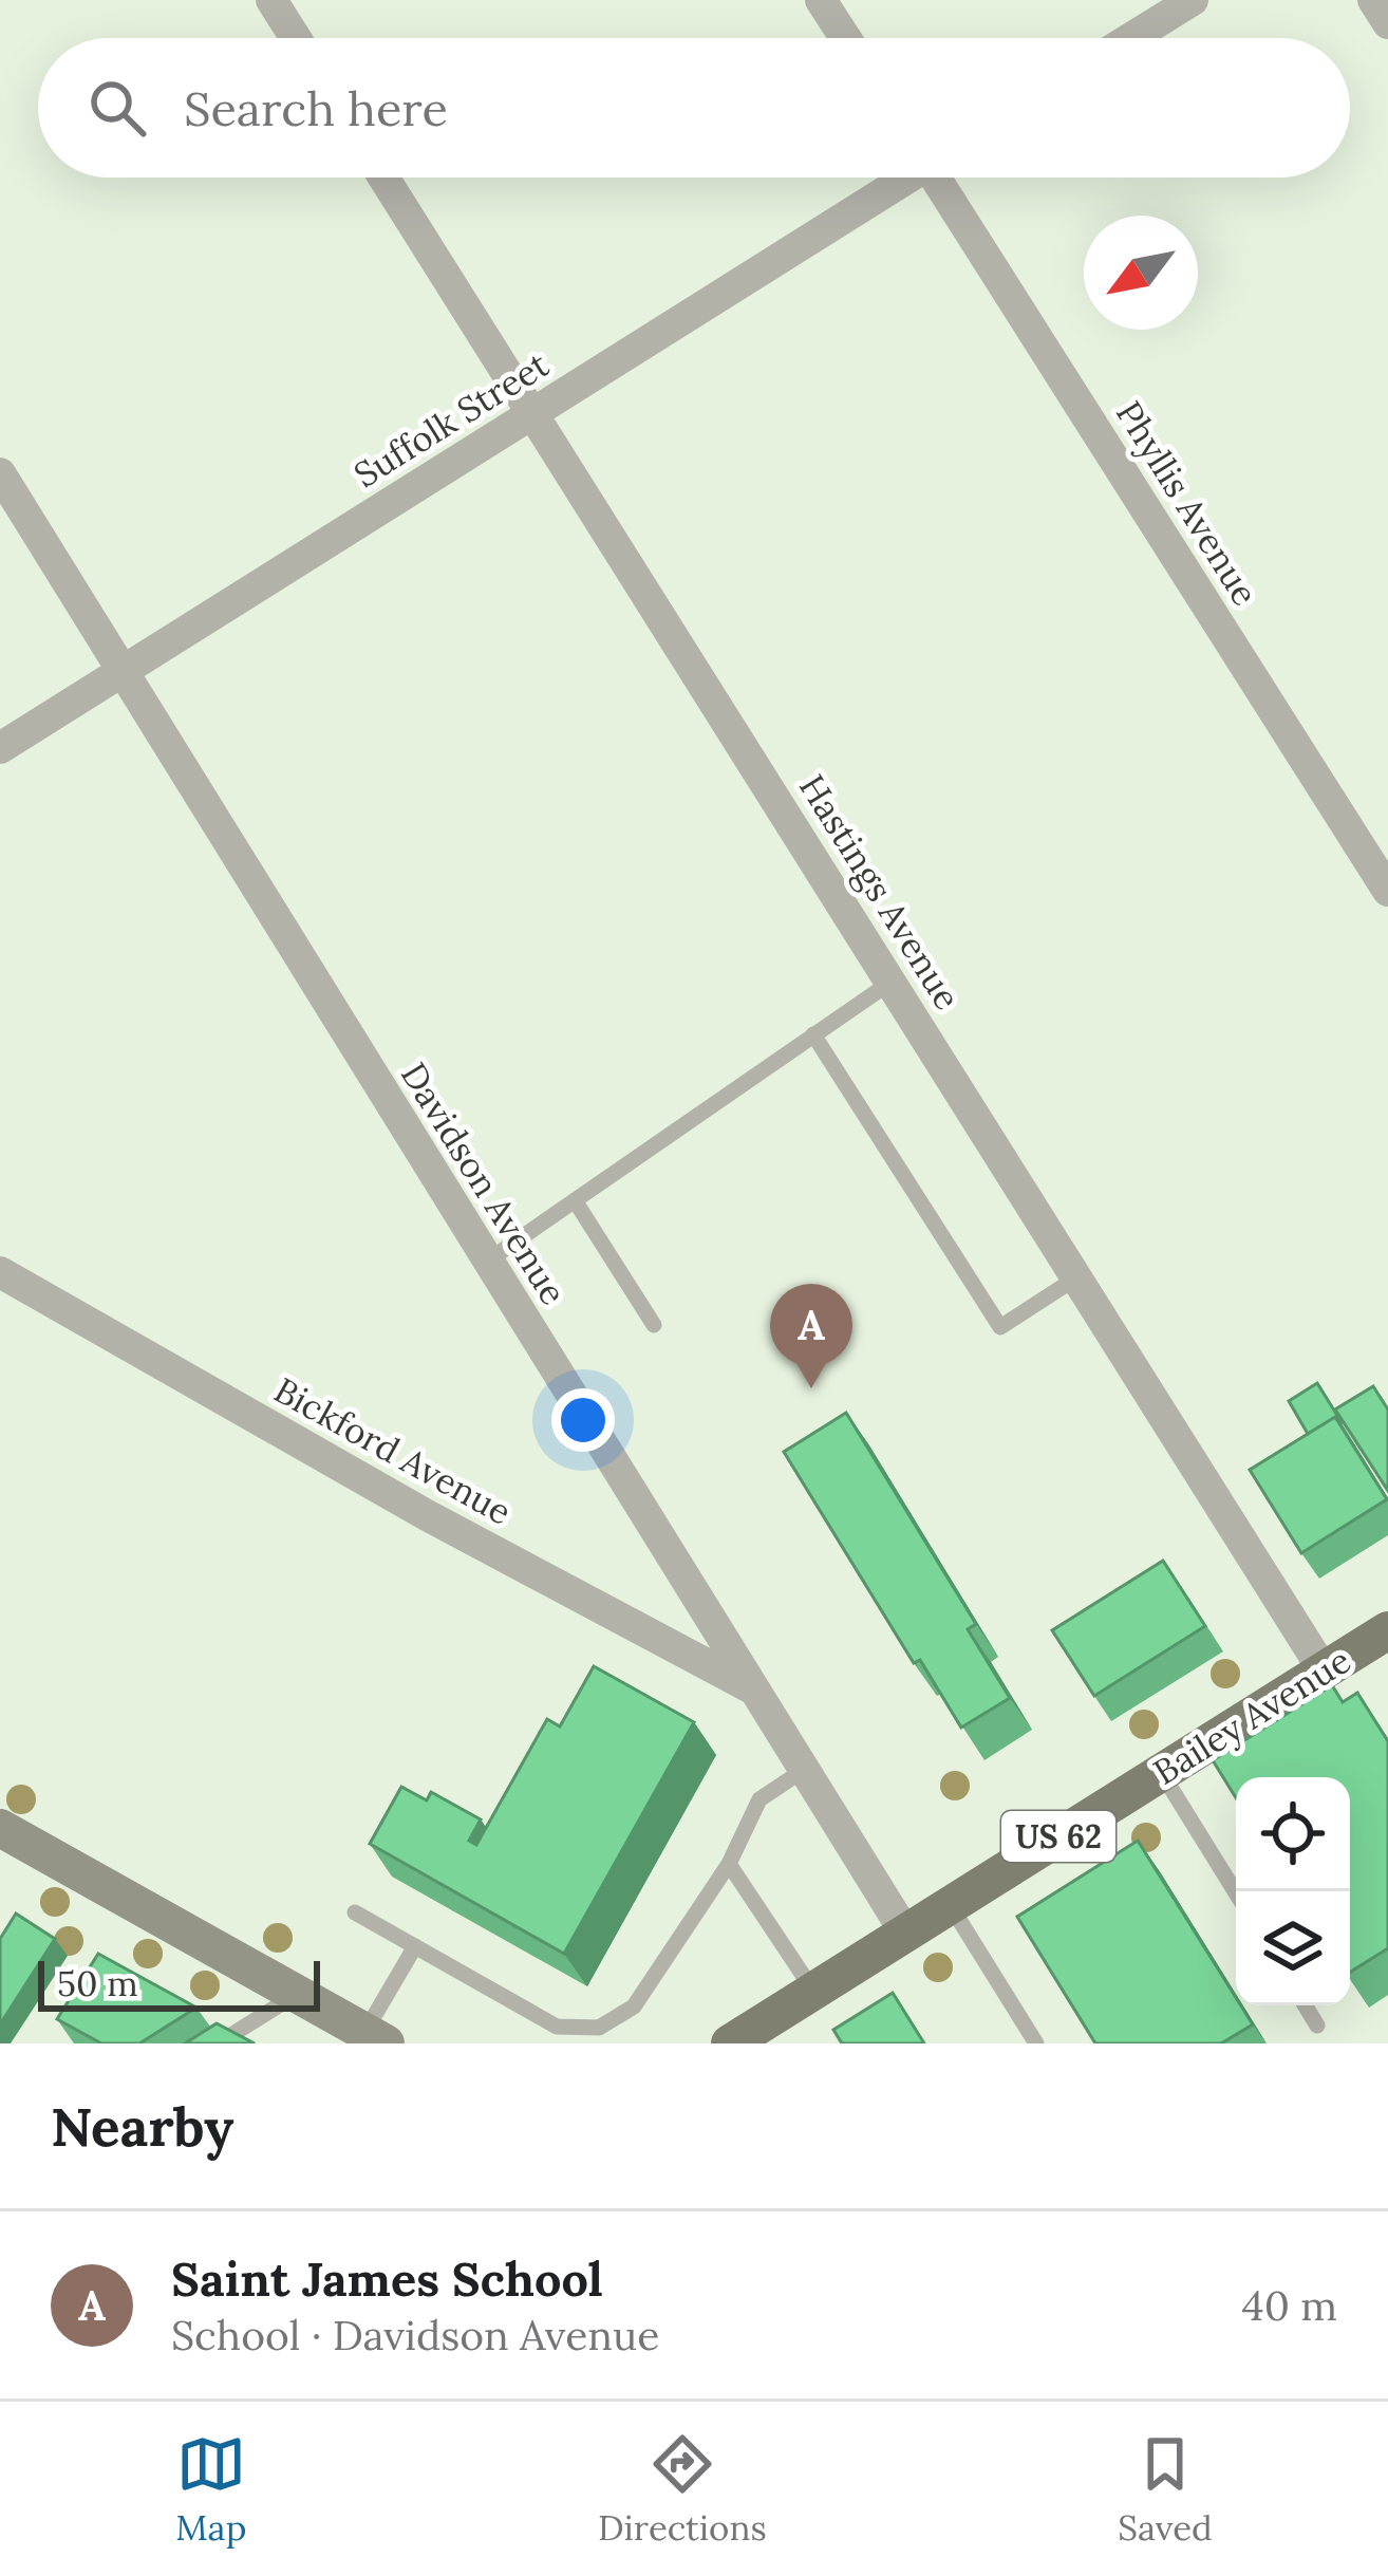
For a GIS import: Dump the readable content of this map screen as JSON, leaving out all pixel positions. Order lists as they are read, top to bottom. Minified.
{"streets":{"main road":["Bailey Avenue","US 62"],"street":["Suffolk Street","Phyllis Avenue","Hastings Avenue","Davidson Avenue","Bickford Avenue"]},"crossings":[["Suffolk Street","Hastings Avenue"],["Suffolk Street","Davidson Avenue"],["Hastings Avenue","Bailey Avenue"],["Davidson Avenue","Bickford Avenue"],["Davidson Avenue","Bailey Avenue"]],"scale_bar":"50 m","north":"bottom left","page":{"search":"Search here","pins":"A","scale":"50 m","heading":"Nearby","list":[{"mark":"A","name":"Saint James School","note":"School · Davidson Avenue","value":"40 m"}],"nav":["Map","Directions","Saved"]}}
